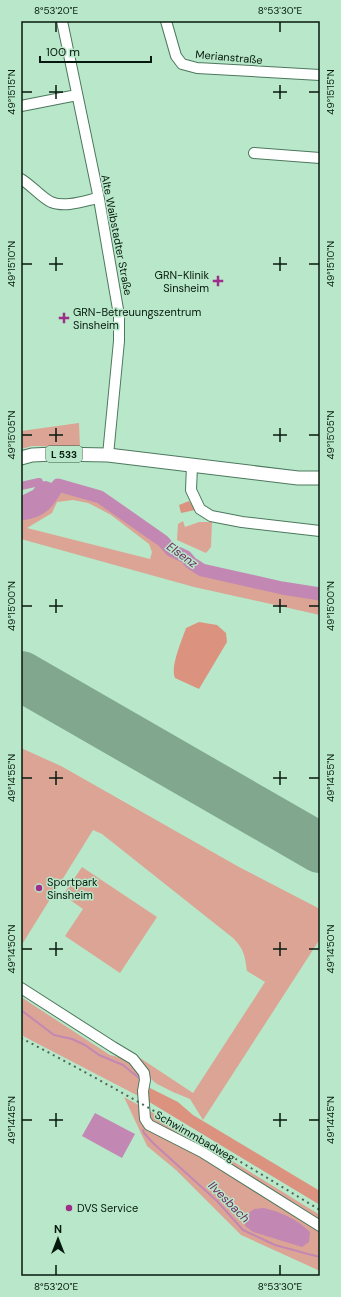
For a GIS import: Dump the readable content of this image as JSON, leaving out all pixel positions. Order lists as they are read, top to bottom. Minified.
{"streets":{"main road":["L 533"],"street":["Merianstraße","Alte Waibstadter Straße","Schwimmbadweg"]},"crossings":[["Alte Waibstadter Straße","L 533"]],"water":["Elsenz","Ilvesbach"],"places":{"health":["GRN-Klinik Sinsheim","GRN-Betreuungszentrum Sinsheim"],"other":["Sportpark Sinsheim","DVS Service"]},"scale_bar":"100 m","north":"top","coordinates":["8°53'20\"E","8°53'30\"E","49°15'15\"N","49°15'10\"N","49°15'05\"N","49°15'00\"N","49°14'55\"N","49°14'50\"N","49°14'45\"N"]}
